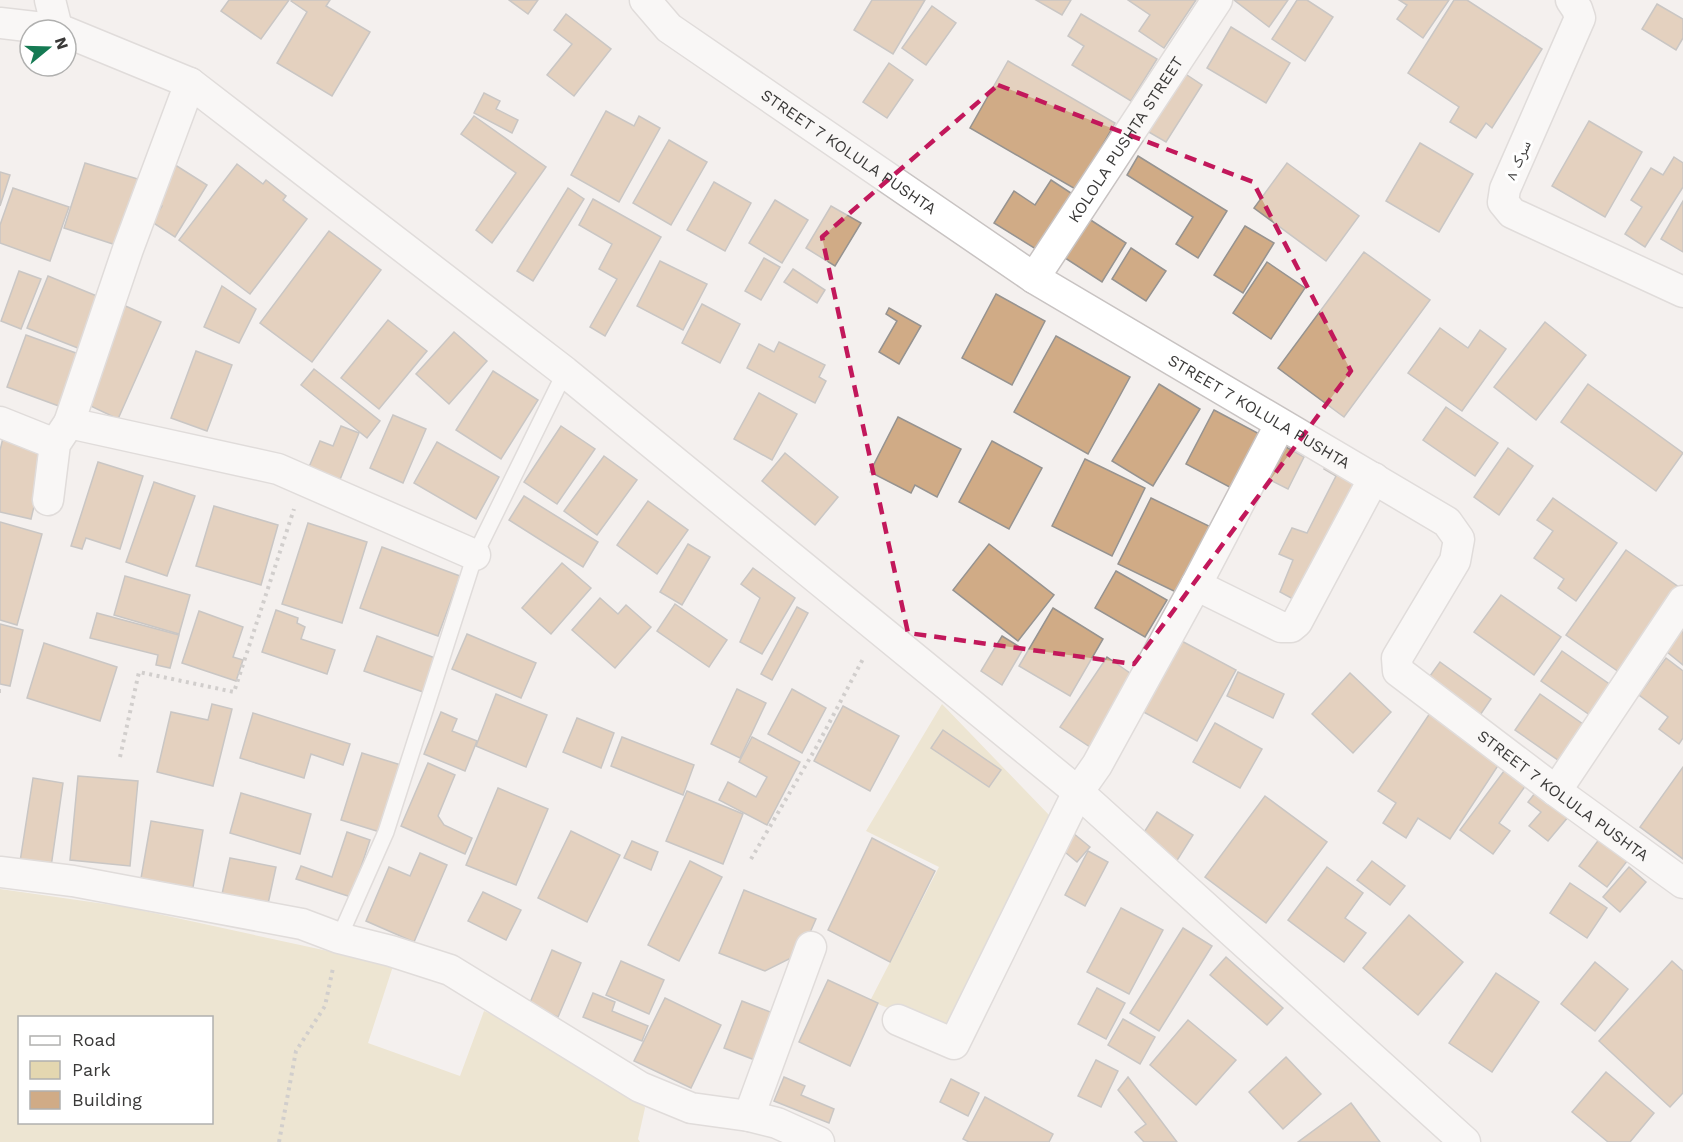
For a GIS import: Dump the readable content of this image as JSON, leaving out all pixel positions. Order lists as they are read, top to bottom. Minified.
{"streets":{"street":["KOLOLA PUSHTA STREET","STREET 7 KOLULA PUSHTA","سرک ۸"]},"crossings":[["KOLOLA PUSHTA STREET","STREET 7 KOLULA PUSHTA"]],"legend":["Road","Park","Building"],"north":"right"}
